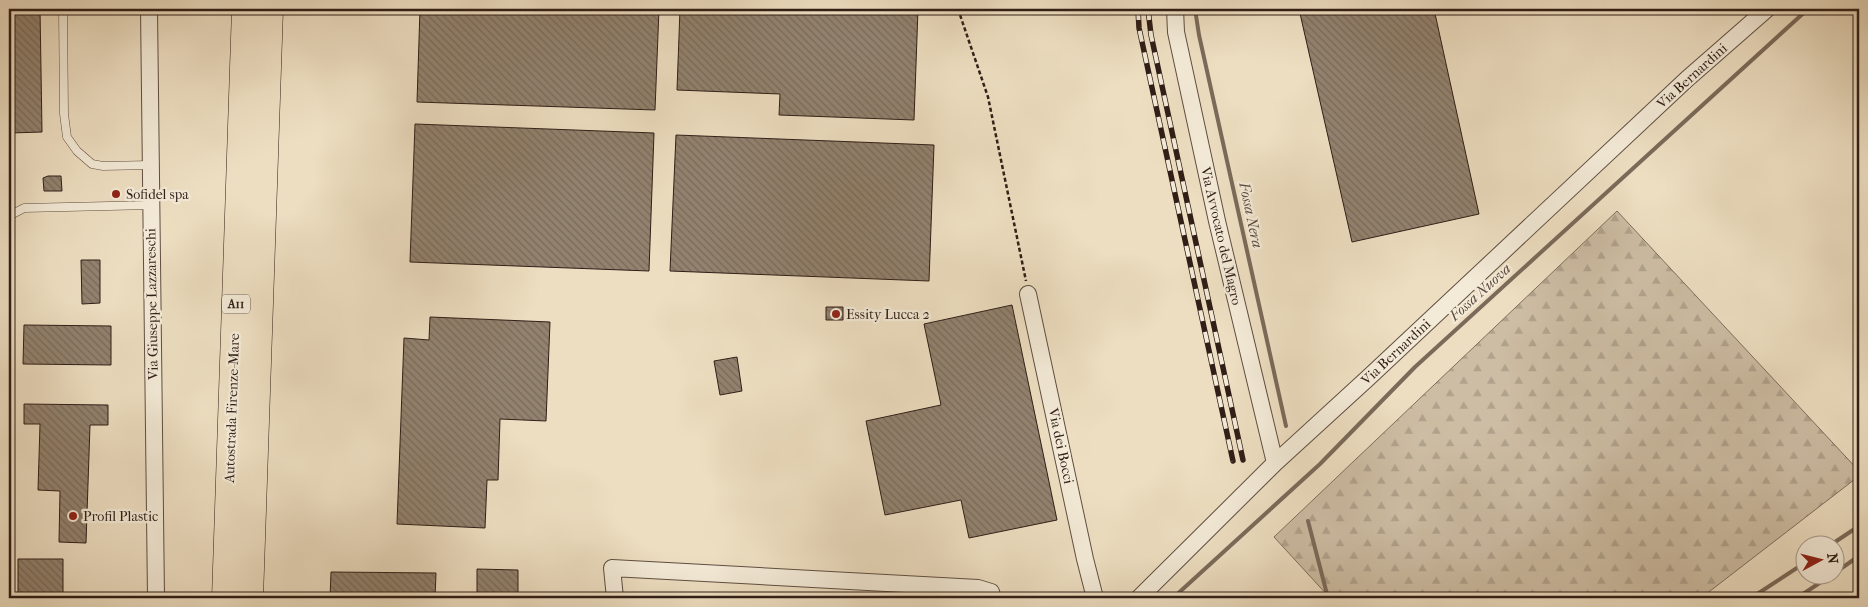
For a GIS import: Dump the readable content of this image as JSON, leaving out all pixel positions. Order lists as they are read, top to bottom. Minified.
{"streets":{"highway":["A11","Autostrada Firenze-Mare"],"street":["Via Bernardini","Via Avvocato del Magro","Via Giuseppe Lazzareschi","Via dei Bocci"]},"crossings":[["Via Bernardini","Via Avvocato del Magro"]],"water":["Fossa Nera","Fossa Nuova"],"places":["Sofidel spa","Essity Lucca 2","Profil Plastic"],"north":"right"}
